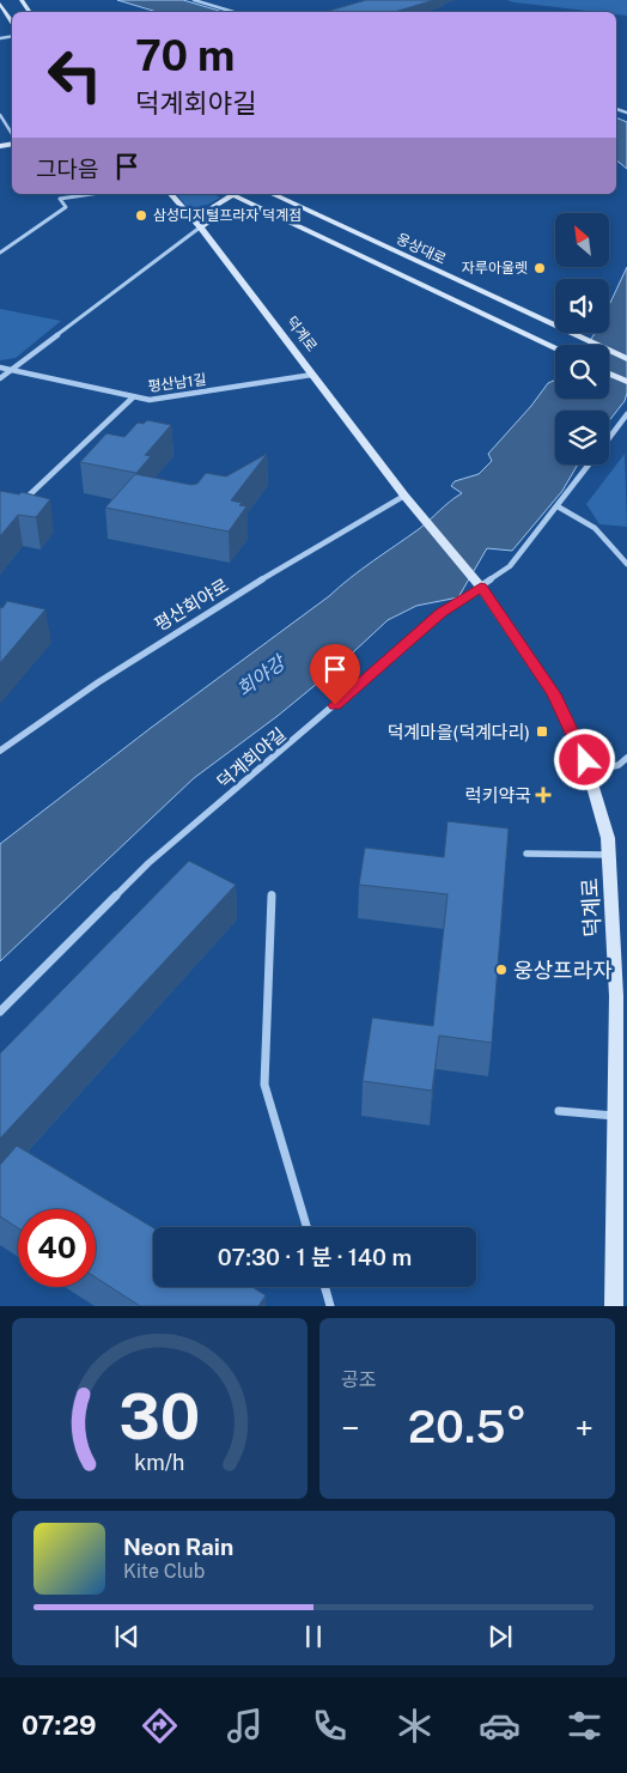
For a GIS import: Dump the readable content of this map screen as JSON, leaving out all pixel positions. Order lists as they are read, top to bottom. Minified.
{"streets":{"street":["웅상대로","덕계로","평산남1길","평산회야로","덕계회야길"]},"crossings":[["덕계로","평산남1길"],["덕계로","평산회야로"],["덕계로","덕계회야길"]],"water":["회야강"],"places":{"other":["삼성디지털프라자 덕계점","자루아울렛","웅상프라자"],"transit":["덕계마을(덕계다리)"],"health":["럭키약국"]},"north":"top left","page":{"turn":["70 m","덕계회야길"],"then":"그다음","limit":"40","trip":"07:30 · 1 분 · 140 m","tile":"공조","heat":["−","20.5°","+"],"song":["Neon Rain","Kite Club"],"tabs":"07:29","gauge":["30","km/h"]}}
